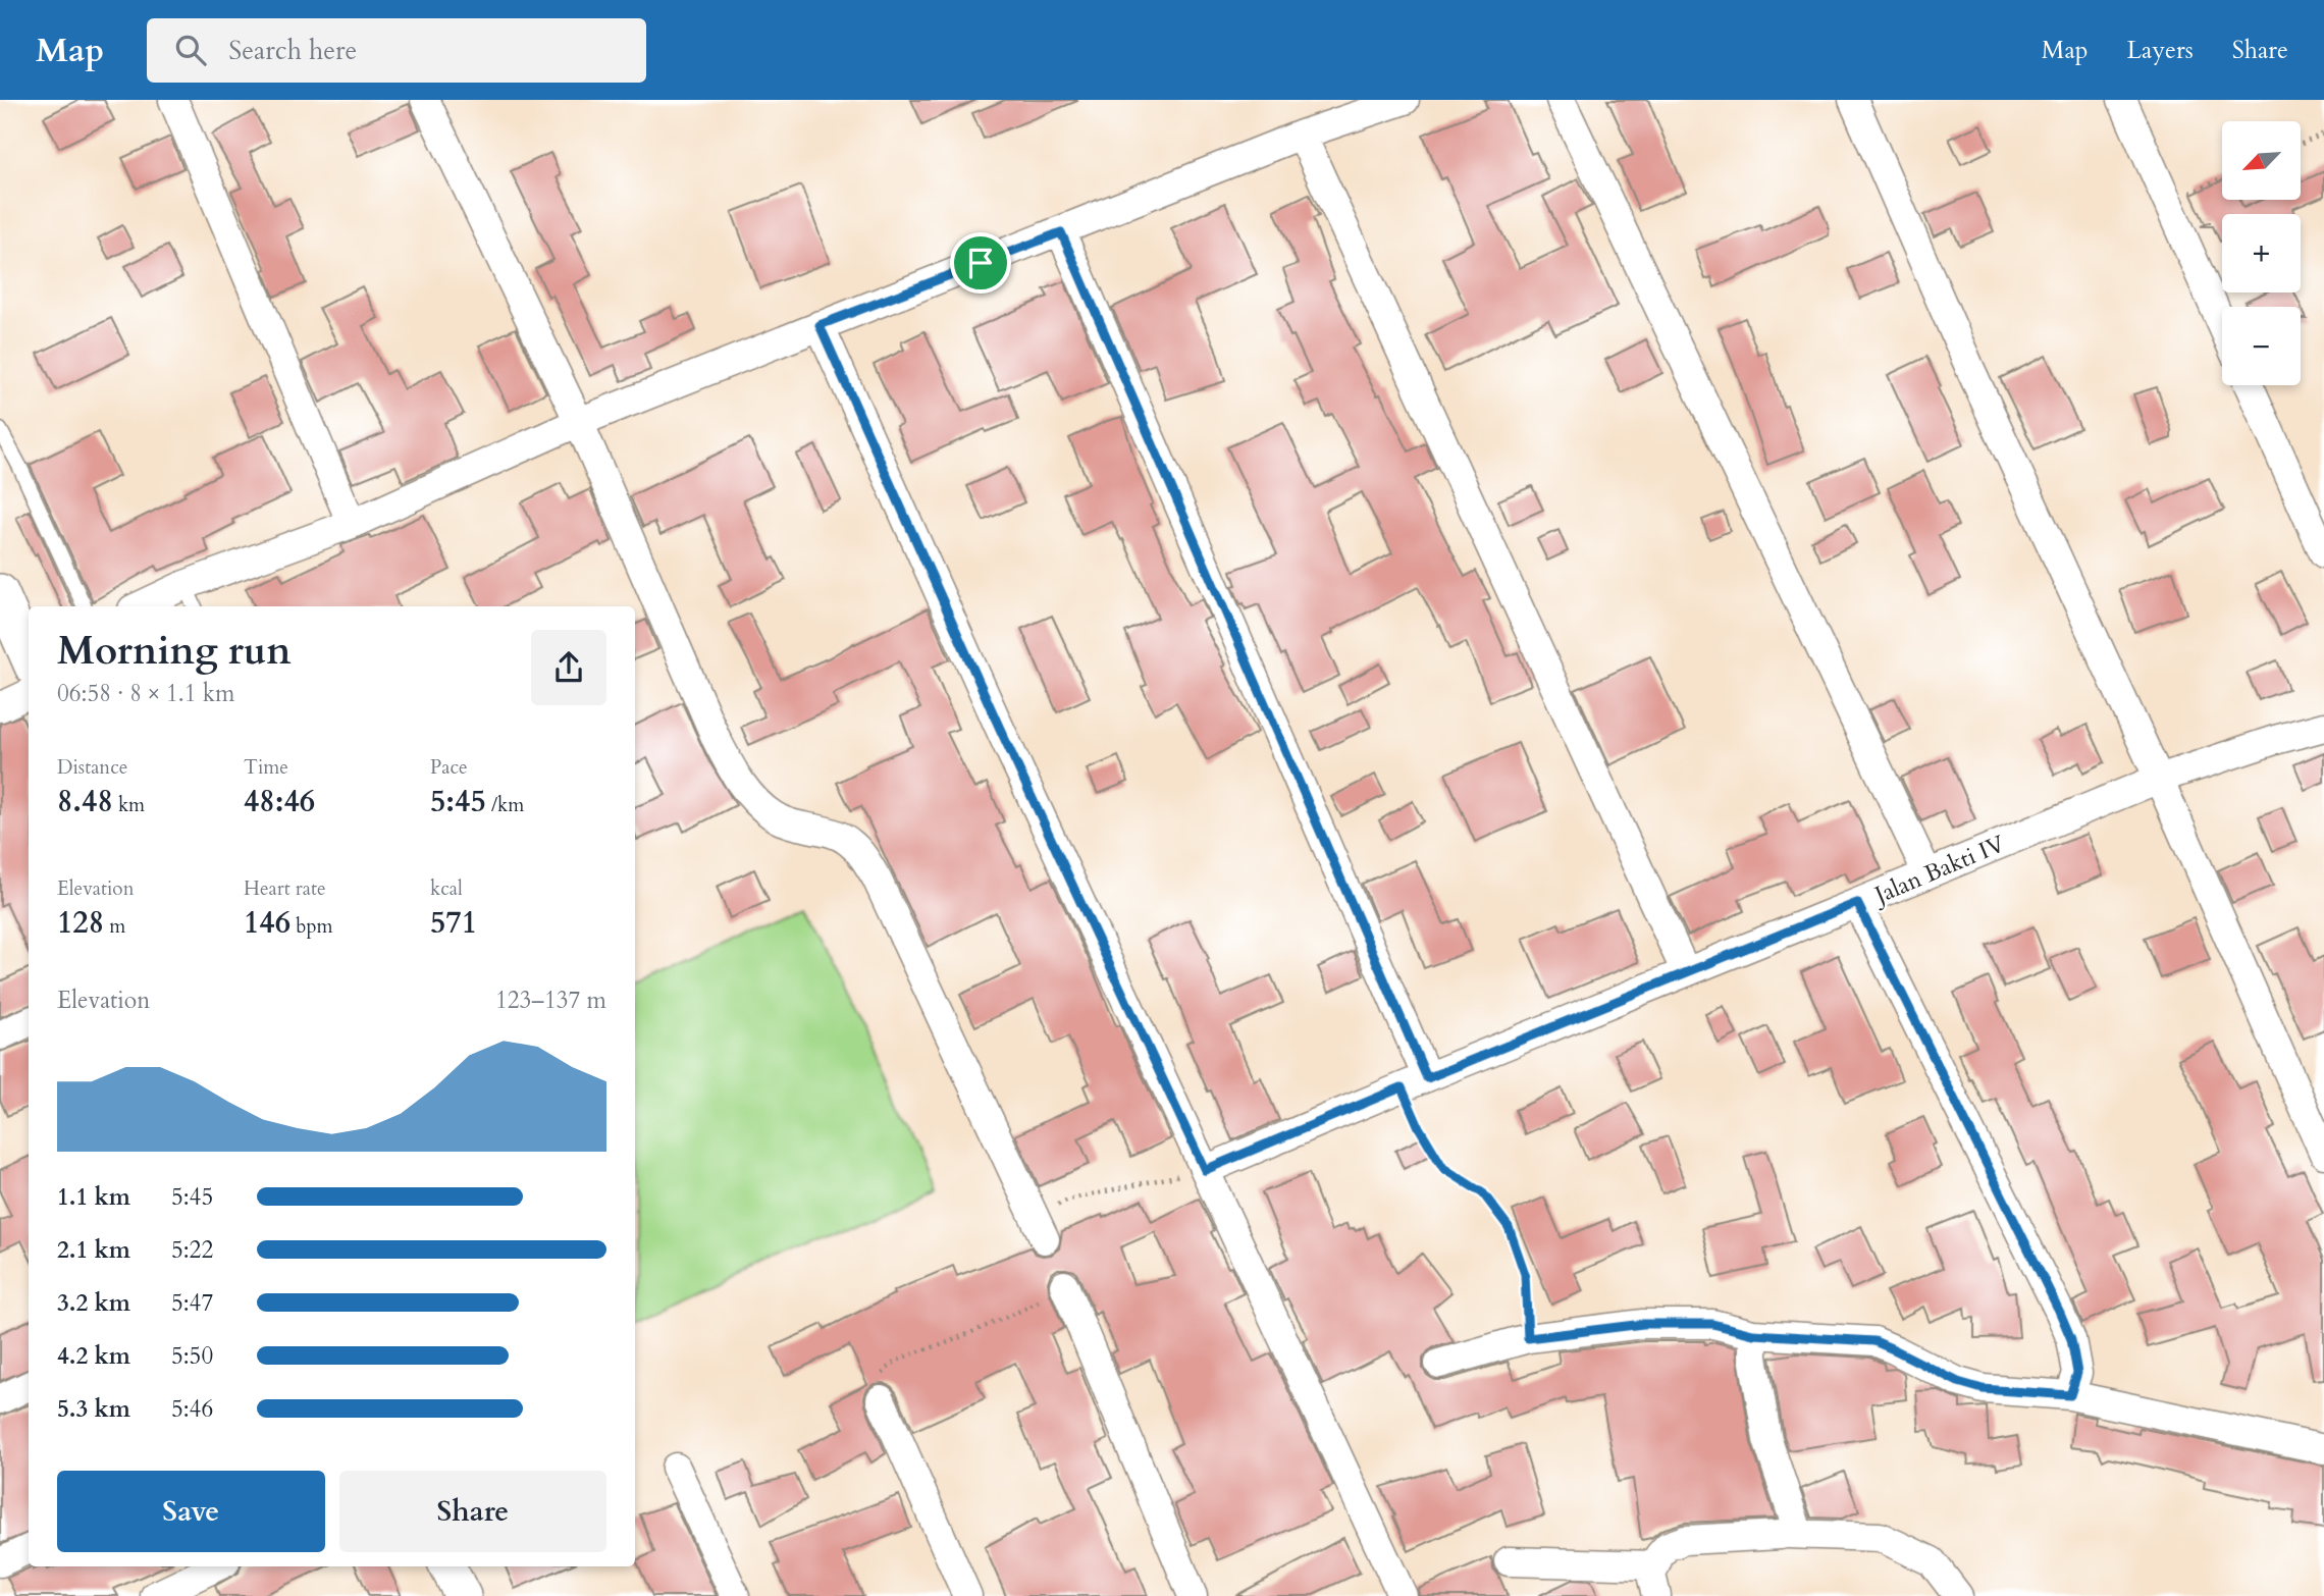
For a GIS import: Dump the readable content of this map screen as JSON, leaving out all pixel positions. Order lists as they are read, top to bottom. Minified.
{"streets":{"street":["Jalan Bakti IV"]},"north":"bottom left","page":{"header":"Map","search":"Search here","nav":["Map","Layers","Share"],"map_buttons":["+","−"],"heading":["Morning run","06:58 · 8 × 1.1 km"],"stats":[["Distance","8.48 km"],["Time","48:46"],["Pace","5:45 /km"],["Elevation","128 m"],["Heart rate","146 bpm"],["kcal","571"]],"chart":["Elevation","123–137 m"],"list":[{"name":"1.1 km","note":"5:45"},{"name":"2.1 km","note":"5:22"},{"name":"3.2 km","note":"5:47"},{"name":"4.2 km","note":"5:50"},{"name":"5.3 km","note":"5:46"}],"buttons":["Save","Share"]}}
